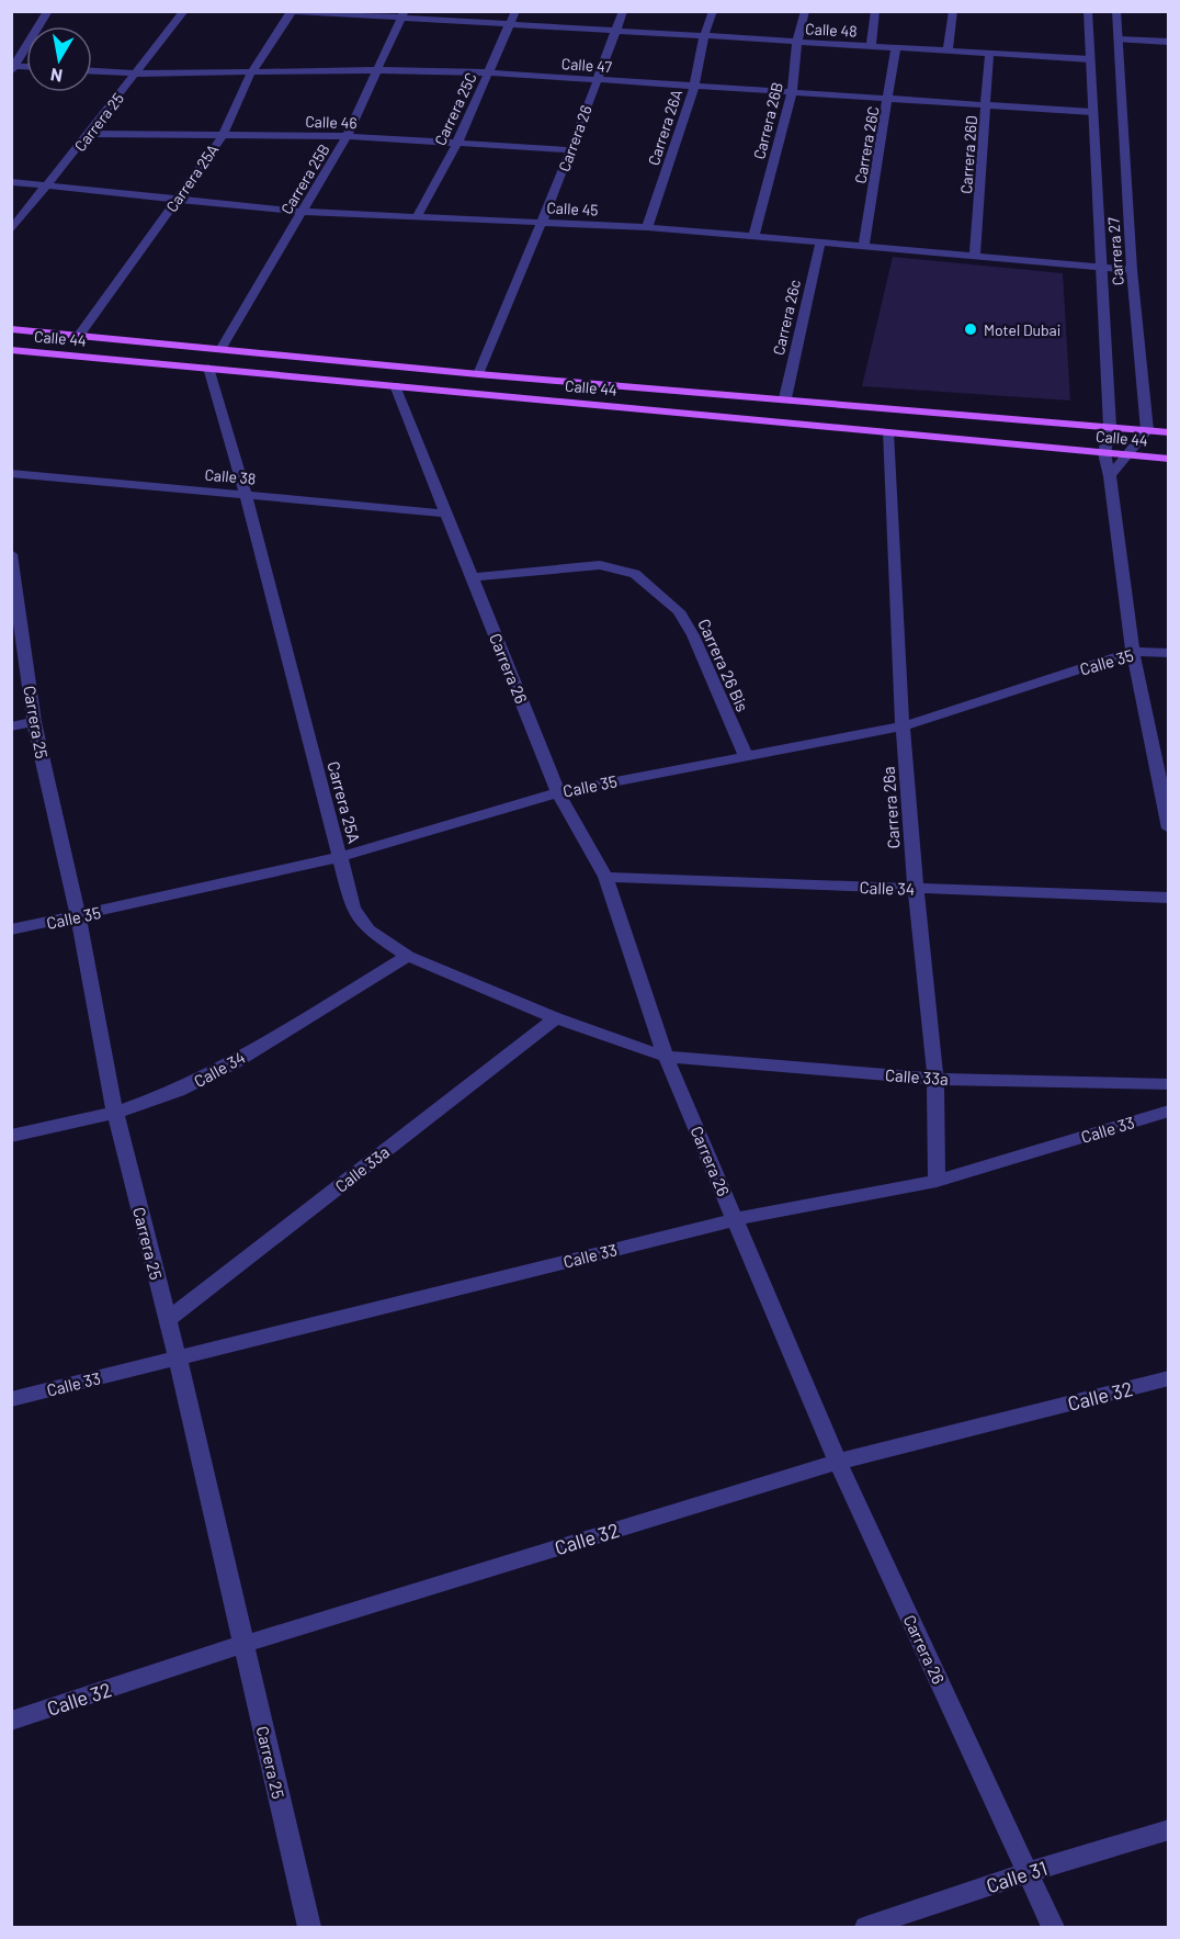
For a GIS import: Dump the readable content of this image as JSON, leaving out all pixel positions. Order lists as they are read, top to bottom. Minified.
{"streets":{"main road":["Calle 44"],"street":["Calle 48","Calle 47","Carrera 25C","Carrera 26B","Carrera 25","Calle 46","Carrera 26A","Carrera 26","Carrera 26C","Carrera 26D","Carrera 25A","Carrera 25B","Calle 45","Carrera 27","Carrera 26c","Calle 38","Calle 35","Carrera 26 Bis","Carrera 26a","Calle 34","Calle 33a","Calle 33","Calle 32","Calle 31"]},"crossings":[["Calle 48","Carrera 25C"],["Calle 48","Carrera 26B"],["Calle 48","Carrera 26A"],["Calle 48","Carrera 26"],["Calle 48","Carrera 26C"],["Calle 48","Carrera 26D"],["Calle 48","Carrera 25A"],["Calle 48","Carrera 25B"],["Calle 48","Carrera 27"],["Calle 47","Carrera 25C"],["Calle 47","Carrera 26B"],["Calle 47","Carrera 25"],["Calle 47","Carrera 26A"],["Calle 47","Carrera 26"],["Calle 47","Carrera 26C"],["Calle 47","Carrera 26D"],["Calle 47","Carrera 25A"],["Calle 47","Carrera 25B"],["Calle 47","Carrera 27"],["Carrera 25C","Calle 46"],["Carrera 25C","Calle 45"],["Carrera 26B","Calle 45"],["Carrera 25","Calle 46"],["Carrera 25","Calle 45"],["Carrera 25","Calle 35"],["Carrera 25","Calle 34"],["Carrera 25","Calle 33a"],["Carrera 25","Calle 33"],["Carrera 25","Calle 32"],["Calle 46","Carrera 26"],["Calle 46","Carrera 25A"],["Calle 46","Carrera 25B"],["Carrera 26A","Calle 45"],["Carrera 26","Carrera 25A"],["Carrera 26","Calle 45"],["Carrera 26","Calle 44"],["Carrera 26","Calle 38"],["Carrera 26","Calle 35"],["Carrera 26","Carrera 26 Bis"],["Carrera 26","Calle 34"],["Carrera 26","Calle 33a"],["Carrera 26","Calle 33"],["Carrera 26","Calle 32"],["Carrera 26","Calle 31"],["Carrera 26C","Calle 45"],["Carrera 26D","Calle 45"],["Carrera 25A","Calle 45"],["Carrera 25A","Calle 44"],["Carrera 25A","Calle 38"],["Carrera 25A","Calle 35"],["Carrera 25A","Calle 34"],["Carrera 25A","Calle 33a"],["Carrera 25B","Calle 45"],["Carrera 25B","Calle 44"],["Calle 45","Carrera 27"],["Calle 45","Carrera 26c"],["Carrera 27","Calle 44"],["Carrera 27","Calle 35"],["Carrera 26c","Calle 44"],["Calle 44","Carrera 26a"],["Calle 35","Carrera 26 Bis"],["Calle 35","Carrera 26a"],["Carrera 26a","Calle 34"],["Carrera 26a","Calle 33a"],["Carrera 26a","Calle 33"]],"places":["Motel Dubai"],"north":"bottom"}
